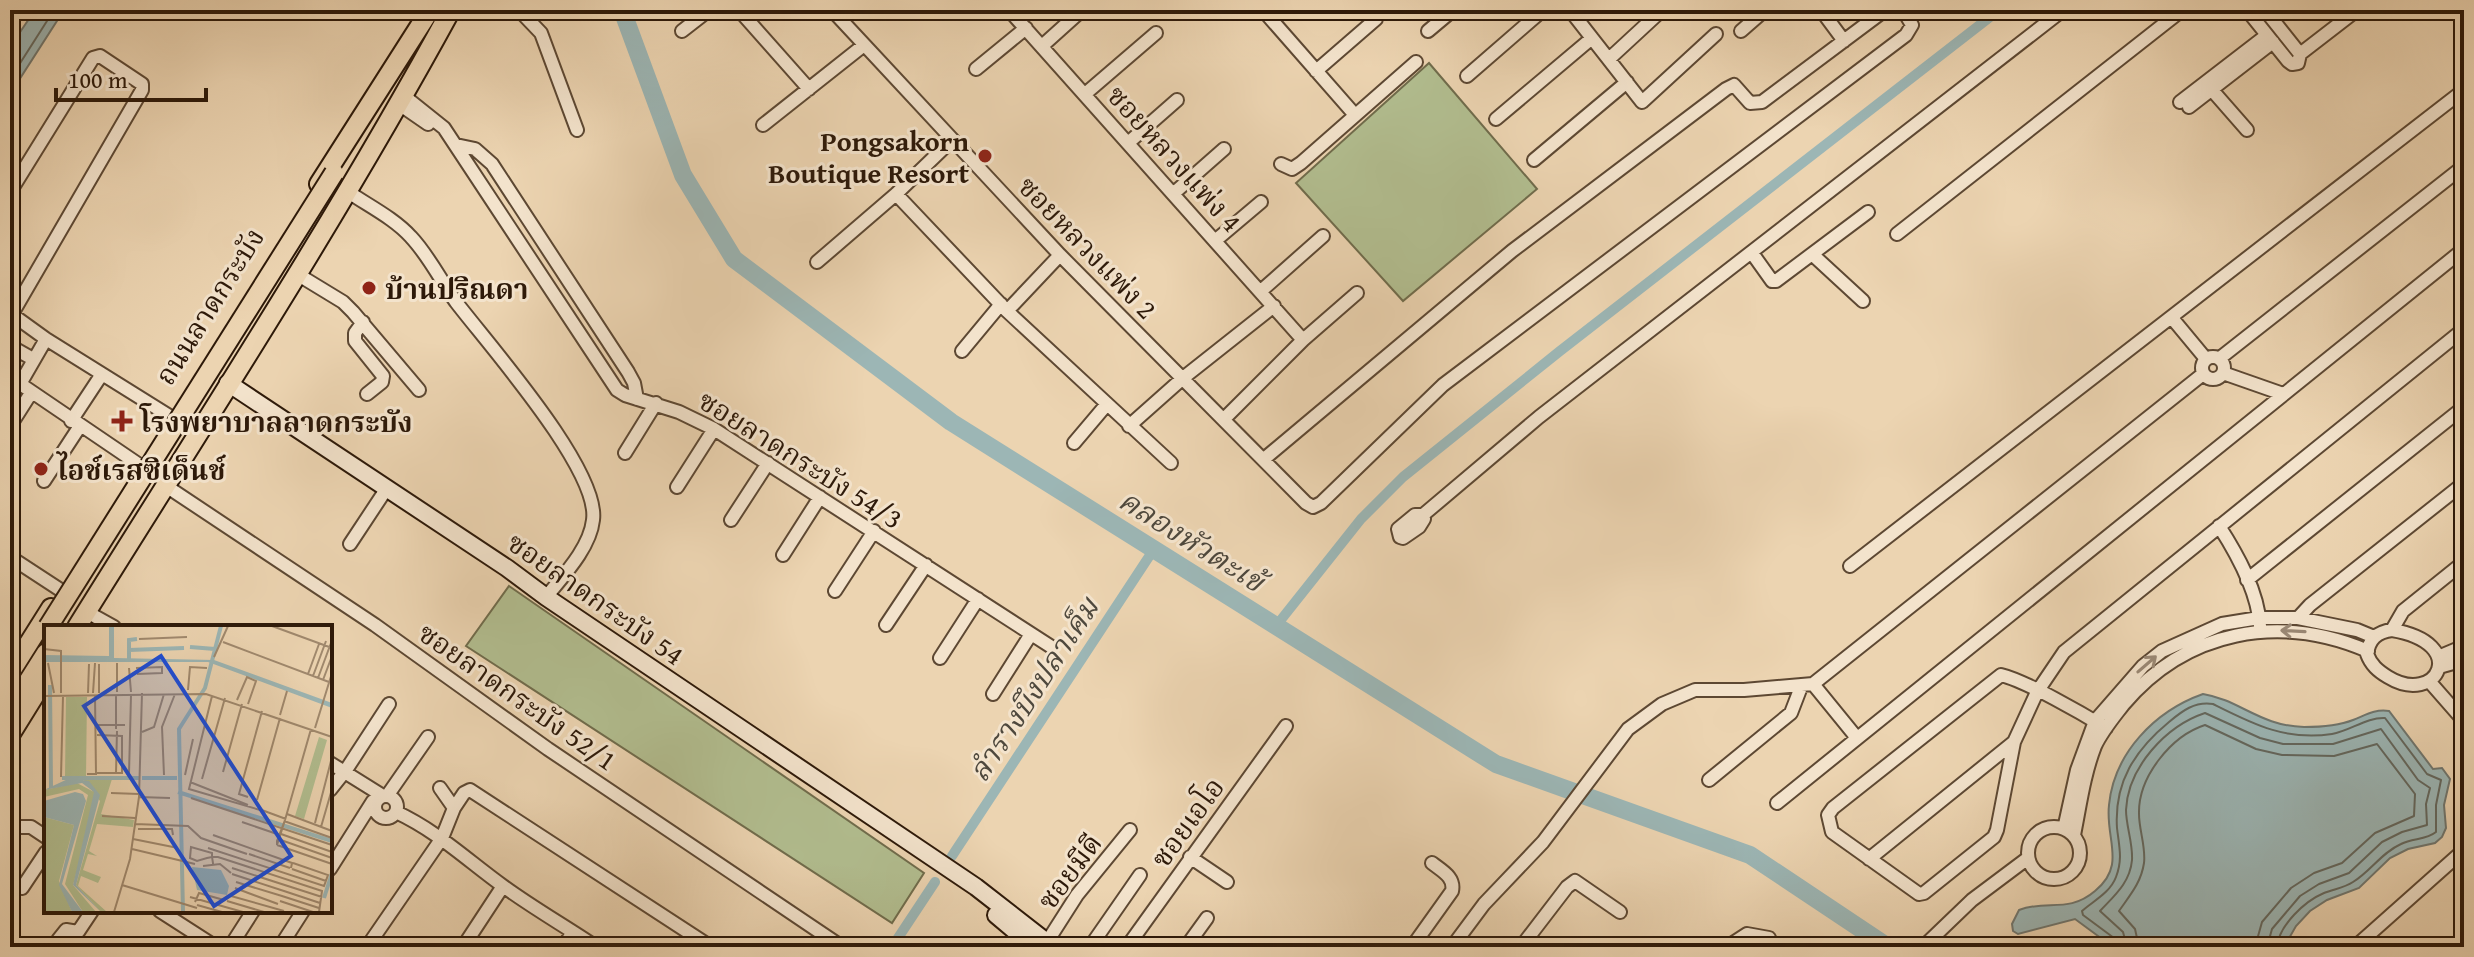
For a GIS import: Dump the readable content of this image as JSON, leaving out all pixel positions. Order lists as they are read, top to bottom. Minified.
{"streets":{"main road":["ถนนลาดกระบัง","ซอยลาดกระบัง 54"],"street":["ซอยหลวงแพ่ง 4","ซอยหลวงแพ่ง 2","ซอยลาดกระบัง 54/3","ซอยลาดกระบัง 52/1","ซอยเอโอ","ซอยมีดี"]},"crossings":[["ถนนลาดกระบัง","ซอยลาดกระบัง 54/3"],["ถนนลาดกระบัง","ซอยลาดกระบัง 54"],["ถนนลาดกระบัง","ซอยลาดกระบัง 52/1"]],"water":["คลองหัวตะเข้","ลำรางบึงปลาเค็ม"],"places":{"other":["Pongsakorn Boutique Resort","บ้านปริณดา","ไอช์เรสซิเด็นช์"],"health":["โรงพยาบาลลาดกระบัง"]},"scale_bar":"100 m"}
